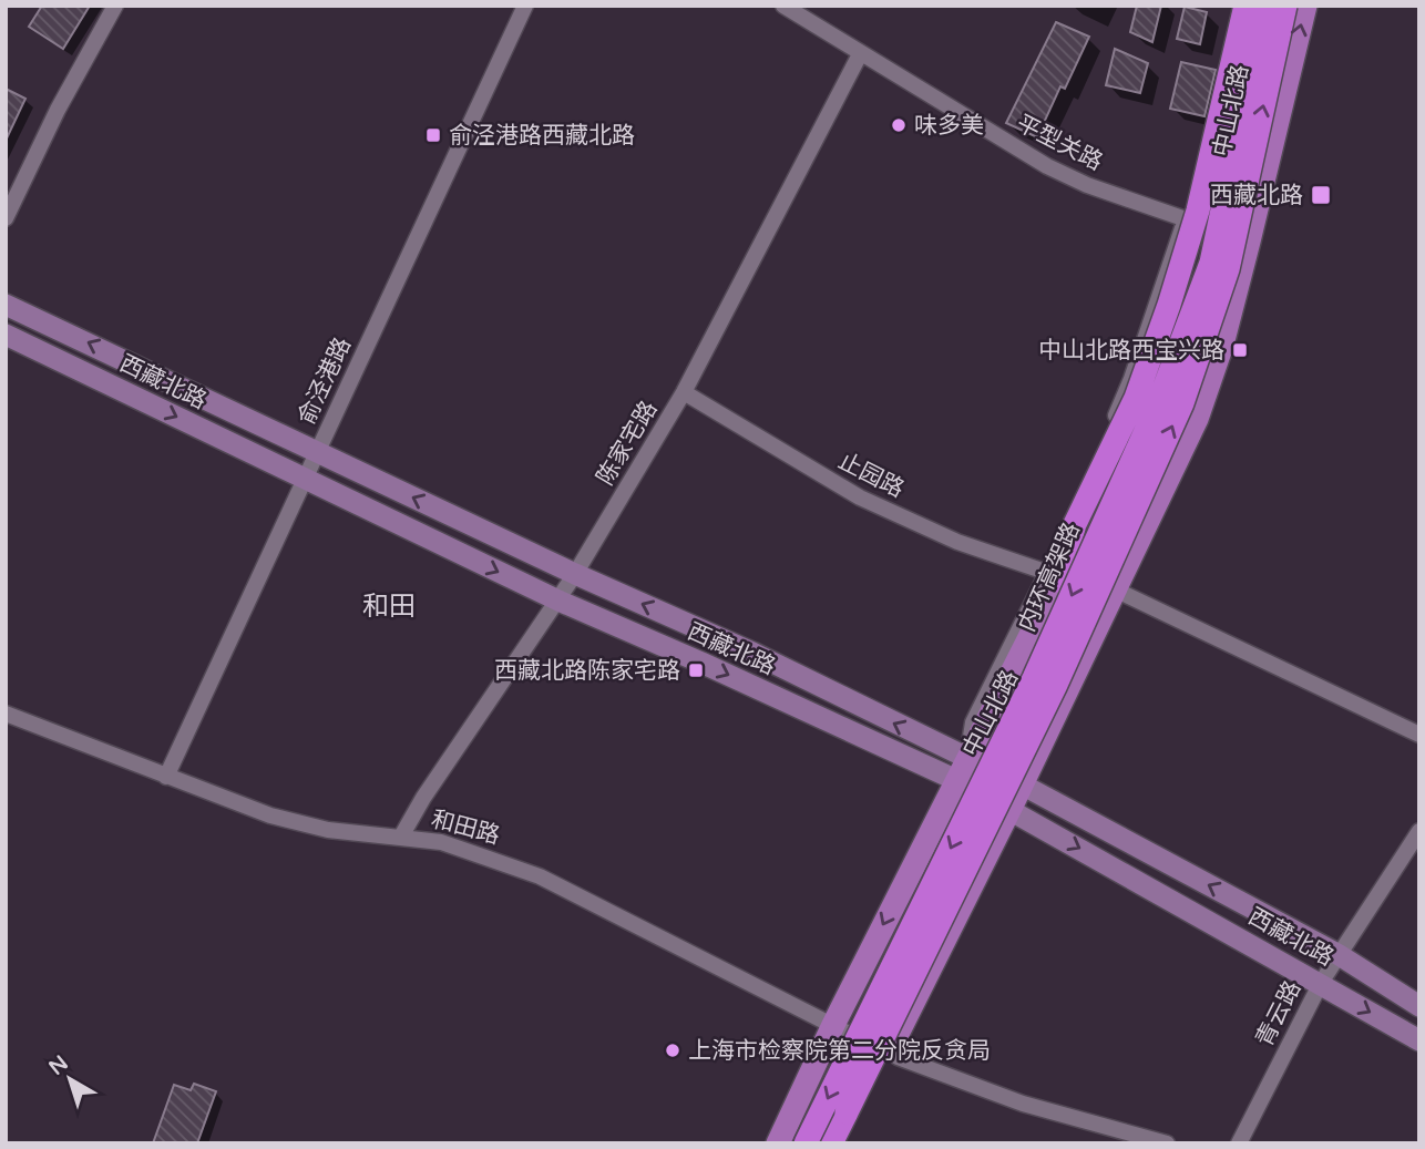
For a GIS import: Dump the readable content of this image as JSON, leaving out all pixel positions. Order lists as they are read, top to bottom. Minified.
{"streets":{"highway":["内环高架路"],"main road":["中山北路","西藏北路"],"street":["平型关路","俞泾港路","陈家宅路","止园路","和田路","青云路"]},"crossings":[["中山北路","平型关路"],["中山北路","西藏北路"],["中山北路","止园路"],["中山北路","和田路"],["平型关路","陈家宅路"],["俞泾港路","西藏北路"],["俞泾港路","和田路"],["西藏北路","陈家宅路"],["西藏北路","青云路"],["陈家宅路","止园路"],["陈家宅路","和田路"]],"districts":["和田"],"places":{"other":["味多美","上海市检察院第二分院反贪局"],"transit":["俞泾港路西藏北路","西藏北路","中山北路西宝兴路","西藏北路陈家宅路"]},"north":"top left"}
